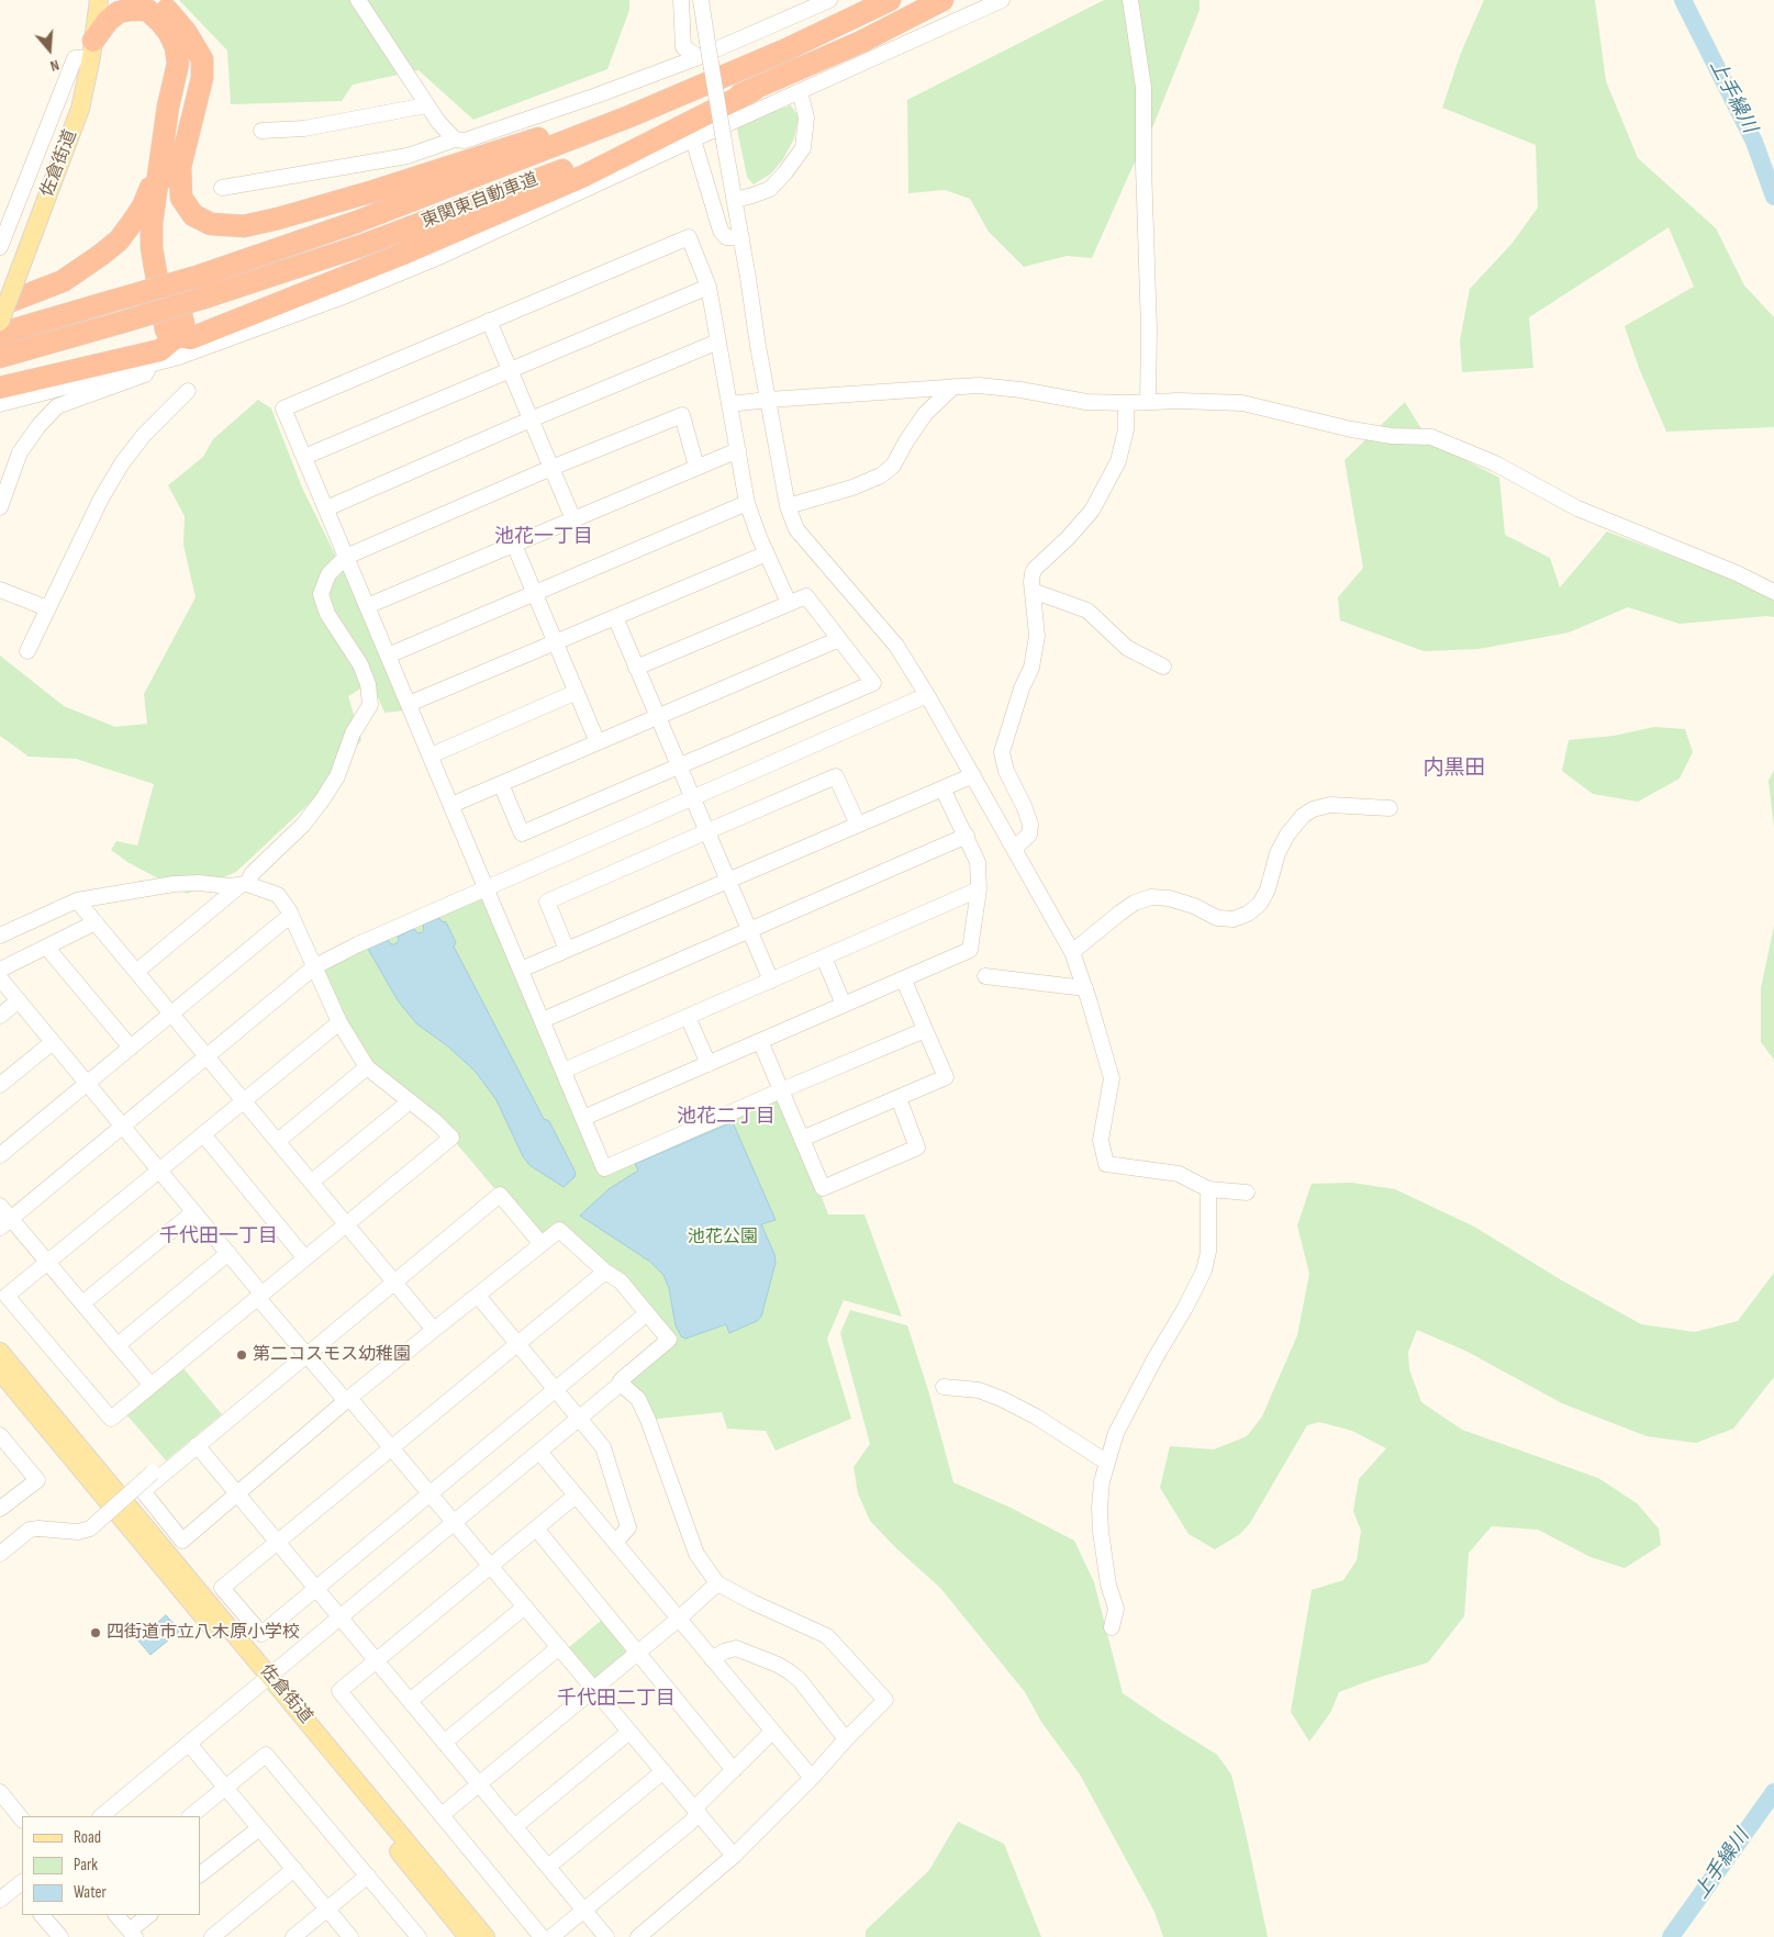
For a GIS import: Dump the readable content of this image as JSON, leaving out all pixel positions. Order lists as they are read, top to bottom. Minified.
{"streets":{"highway":["東関東自動車道"],"main road":["佐倉街道"]},"districts":["池花一丁目","内黒田","池花二丁目","千代田一丁目","千代田二丁目"],"water":["上手繰川"],"parks":["池花公園"],"places":["第二コスモス幼稚園","四街道市立八木原小学校"],"legend":["Road","Park","Water"],"north":"bottom"}
